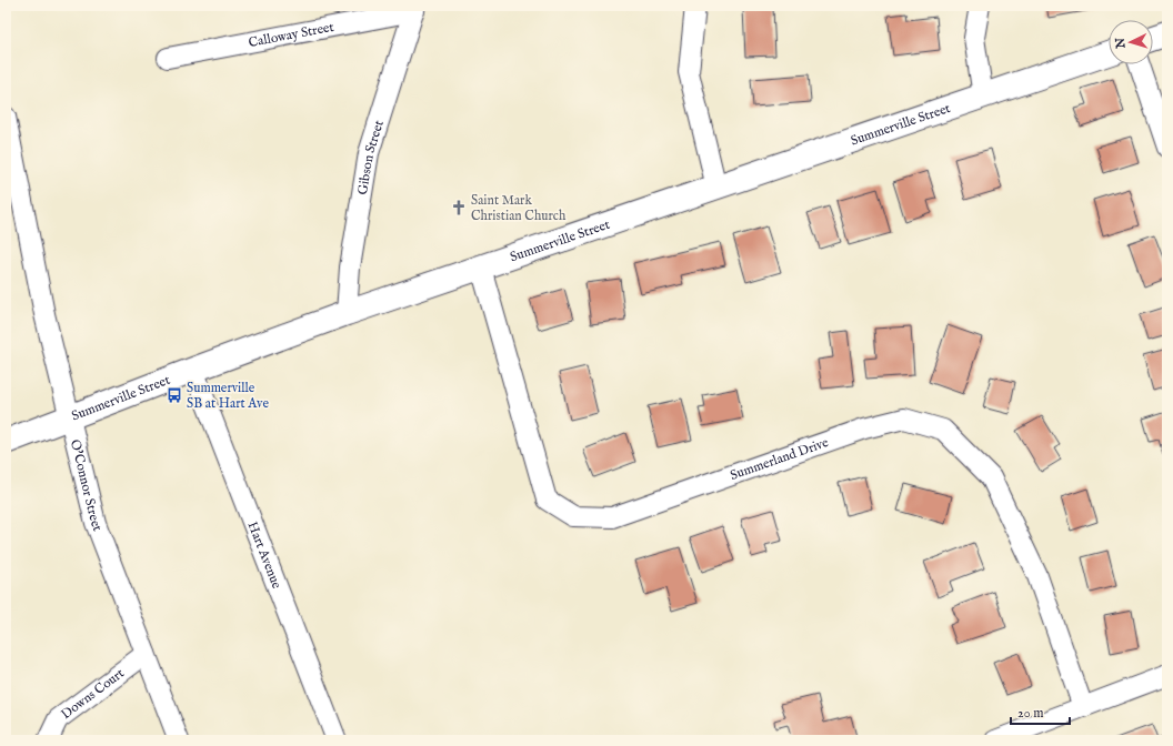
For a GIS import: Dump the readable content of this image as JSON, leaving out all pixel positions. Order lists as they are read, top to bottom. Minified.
{"streets":{"street":["Calloway Street","Summerville Street","Gibson Street","Summerland Drive","O'Connor Street","Hart Avenue","Downs Court"]},"crossings":[["Calloway Street","Gibson Street"],["Summerville Street","Gibson Street"],["Summerville Street","Summerland Drive"],["Summerville Street","O'Connor Street"],["Summerville Street","Hart Avenue"],["O'Connor Street","Downs Court"]],"places":{"church":["Saint Mark Christian Church"],"bus stop":["Summerville SB at Hart Ave"]},"scale_bar":"20 m","north":"left"}
